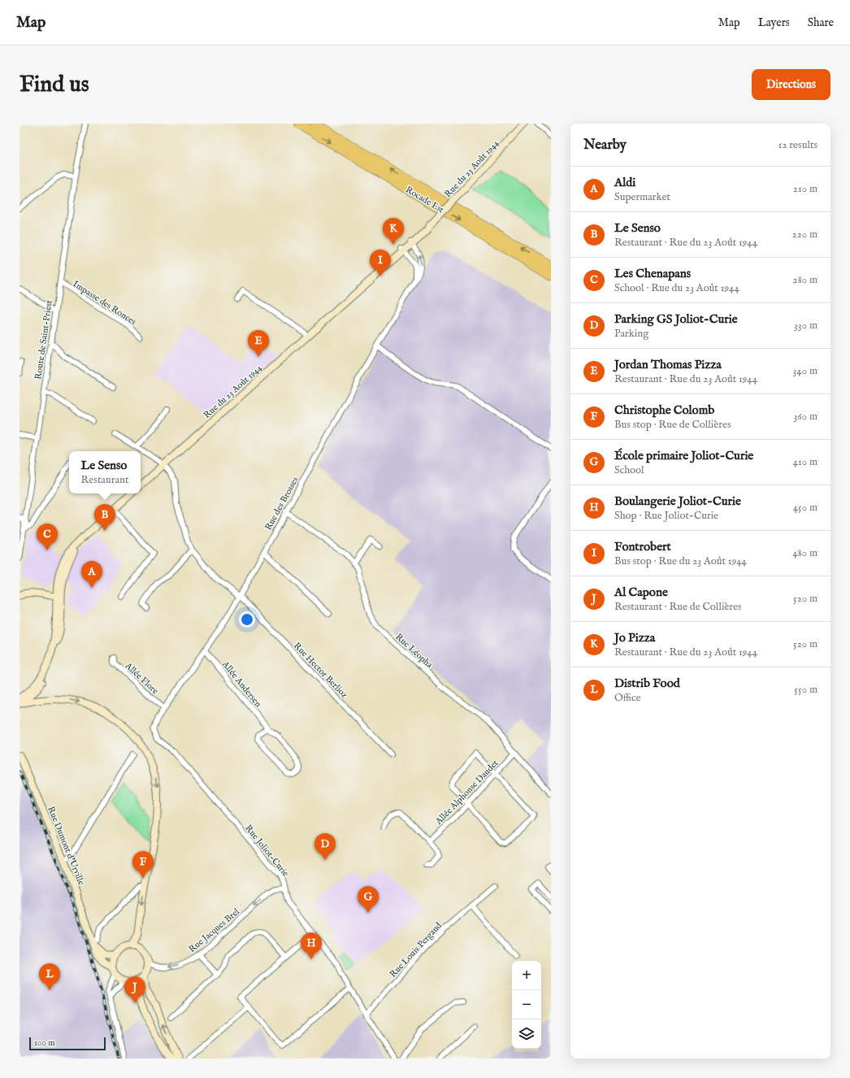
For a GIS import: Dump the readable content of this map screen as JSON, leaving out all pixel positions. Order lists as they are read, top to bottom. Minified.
{"streets":{"highway":["Rocade Est"],"main road":["Rue du 23 Août 1944","Rue Dumont d'Urville"],"street":["Impasse des Ronces","Route de Saint-Priest","Rue des Brosses","Rue Léopha","Rue Hector Berlioz","Allée Flore","Allée Andersen","Allée Alphonse Daudet","Rue Joliot-Curie","Rue Jacques Brel","Rue Louis Pergaud"]},"crossings":[["Rue du 23 Août 1944","Rue des Brosses"],["Impasse des Ronces","Route de Saint-Priest"],["Rue des Brosses","Rue Léopha"],["Rue des Brosses","Rue Hector Berlioz"],["Rue des Brosses","Allée Flore"],["Rue des Brosses","Allée Andersen"],["Rue des Brosses","Rue Joliot-Curie"],["Rue Léopha","Allée Alphonse Daudet"],["Rue Dumont d'Urville","Rue Jacques Brel"],["Rue Joliot-Curie","Rue Jacques Brel"],["Rue Joliot-Curie","Rue Louis Pergaud"]],"one_way":["Rue Jacques Brel"],"scale_bar":"100 m","page":{"header":"Map","nav":["Map","Layers","Share"],"buttons":"Directions","title":"Find us","heading":["Nearby","12 results"],"list":[{"mark":"A","name":"Aldi","note":"Supermarket","value":"210 m"},{"mark":"B","name":"Le Senso","note":"Restaurant · Rue du 23 Août 1944","value":"220 m"},{"mark":"C","name":"Les Chenapans","note":"School · Rue du 23 Août 1944","value":"280 m"},{"mark":"D","name":"Parking GS Joliot-Curie","note":"Parking","value":"330 m"},{"mark":"E","name":"Jordan Thomas Pizza","note":"Restaurant · Rue du 23 Août 1944","value":"340 m"},{"mark":"F","name":"Christophe Colomb","note":"Bus stop · Rue de Collières","value":"360 m"},{"mark":"G","name":"École primaire Joliot-Curie","note":"School","value":"410 m"},{"mark":"H","name":"Boulangerie Joliot-Curie","note":"Shop · Rue Joliot-Curie","value":"450 m"},{"mark":"I","name":"Fontrobert","note":"Bus stop · Rue du 23 Août 1944","value":"480 m"},{"mark":"J","name":"Al Capone","note":"Restaurant · Rue de Collières","value":"520 m"},{"mark":"K","name":"Jo Pizza","note":"Restaurant · Rue du 23 Août 1944","value":"520 m"},{"mark":"L","name":"Distrib Food","note":"Office","value":"550 m"}],"pins":["K","I","E","B","C","A","D","F","G","H","L","J"],"popup":["Le Senso","Restaurant"],"map_buttons":["+","−"],"scale":"100 m"}}
